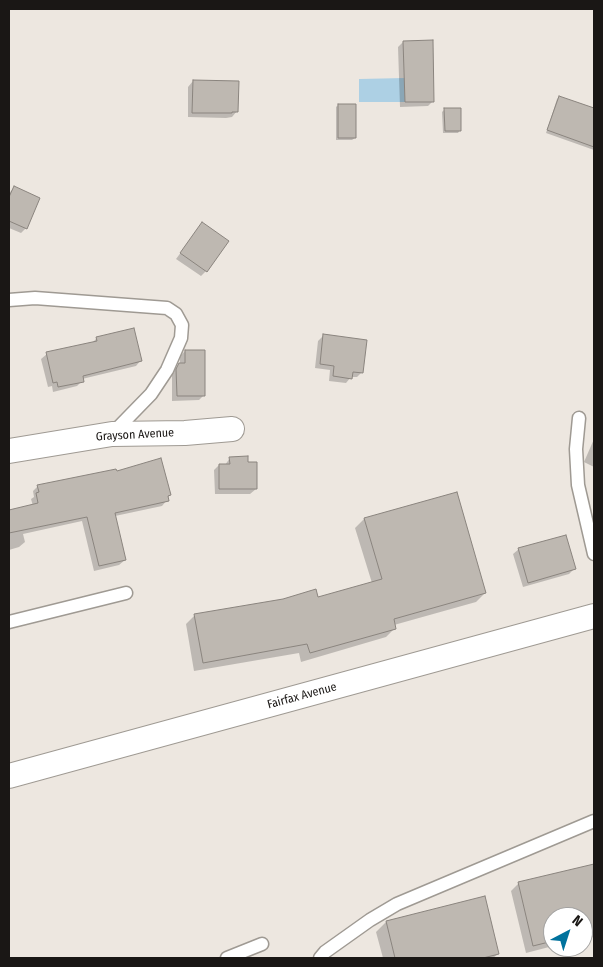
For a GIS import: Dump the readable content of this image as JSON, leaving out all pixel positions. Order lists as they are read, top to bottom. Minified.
{"streets":{"street":["Grayson Avenue","Fairfax Avenue"]},"north":"top right"}
